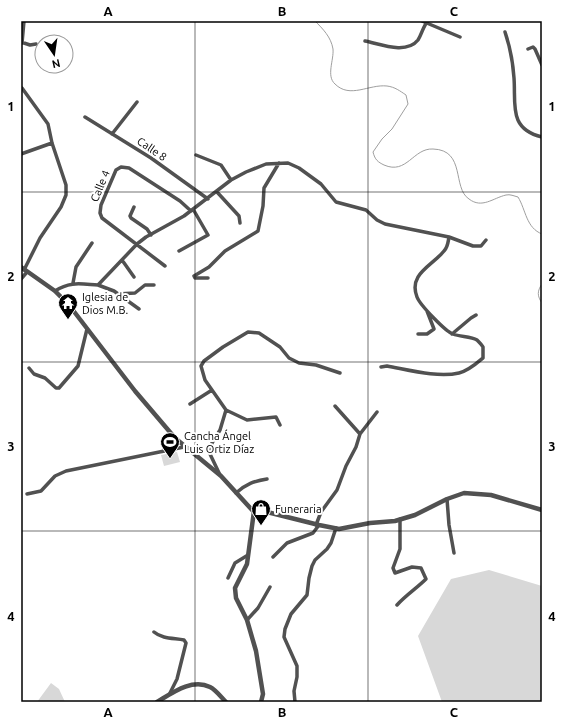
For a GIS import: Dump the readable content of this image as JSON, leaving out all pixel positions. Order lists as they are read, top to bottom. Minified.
{"streets":{"street":["Calle 8","Calle 4"]},"places":{"temple":["Iglesia de Dios M.B."],"sports":["Cancha Ángel Luis Ortiz Díaz"],"shop":["Funeraria"]},"north":"bottom","grid":{"columns":["A","B","C"],"rows":["1","2","3","4"]}}
